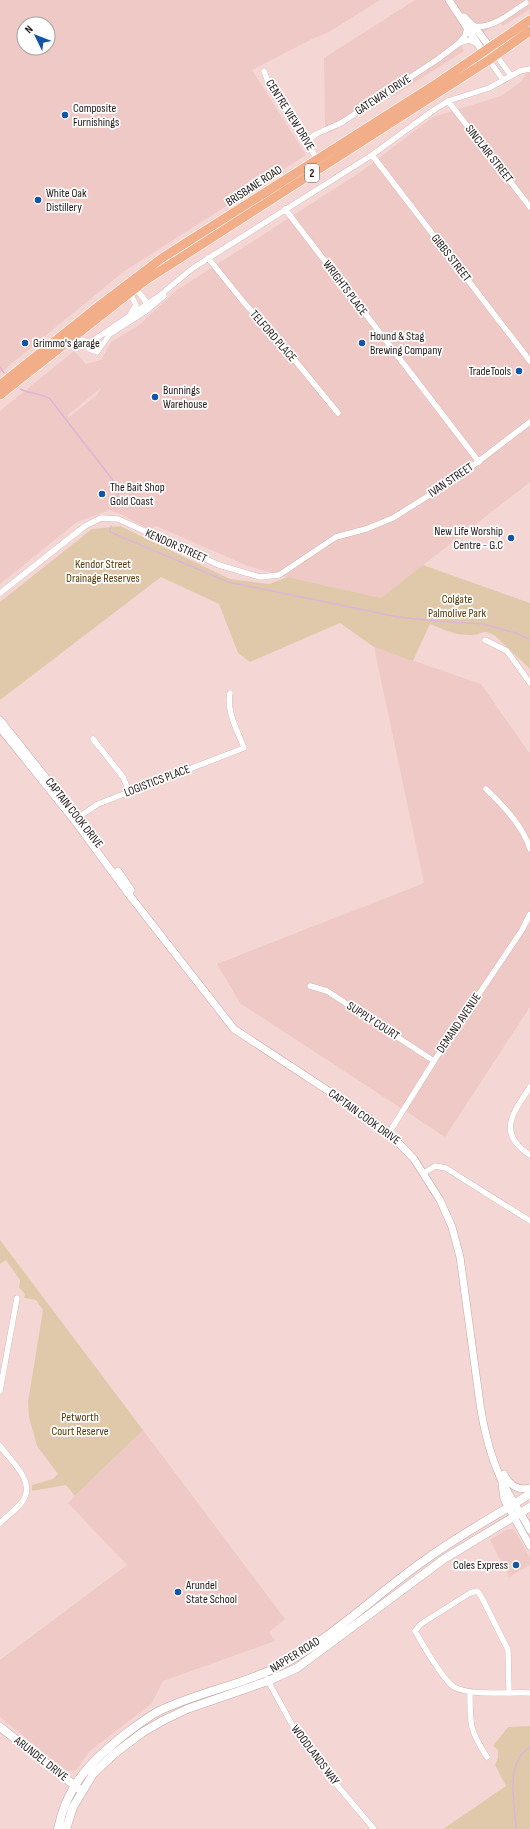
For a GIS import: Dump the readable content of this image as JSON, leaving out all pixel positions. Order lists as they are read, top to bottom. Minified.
{"streets":{"highway":["2","BRISBANE ROAD"],"main road":["NAPPER ROAD","ARUNDEL DRIVE"],"street":["GATEWAY DRIVE","CENTRE VIEW DRIVE","SINCLAIR STREET","GIBBS STREET","WRIGHTS PLACE","TELFORD PLACE","IVAN STREET","KENDOR STREET","LOGISTICS PLACE","CAPTAIN COOK DRIVE","SUPPLY COURT","DEMAND AVENUE","WOODLANDS WAY"]},"crossings":[["GATEWAY DRIVE","CENTRE VIEW DRIVE"],["CENTRE VIEW DRIVE","BRISBANE ROAD"],["WRIGHTS PLACE","IVAN STREET"],["IVAN STREET","KENDOR STREET"],["LOGISTICS PLACE","CAPTAIN COOK DRIVE"],["CAPTAIN COOK DRIVE","DEMAND AVENUE"],["CAPTAIN COOK DRIVE","NAPPER ROAD"],["SUPPLY COURT","DEMAND AVENUE"],["NAPPER ROAD","WOODLANDS WAY"],["NAPPER ROAD","ARUNDEL DRIVE"]],"parks":["Kendor Street Drainage Reserves","Colgate Palmolive Park","Petworth Court Reserve"],"places":["Composite Furnishings","White Oak Distillery","Grimmo's garage","Hound & Stag Brewing Company","TradeTools","Bunnings Warehouse","The Bait Shop Gold Coast","New Life Worship Centre - G.C","Coles Express","Arundel State School"],"north":"top left"}
